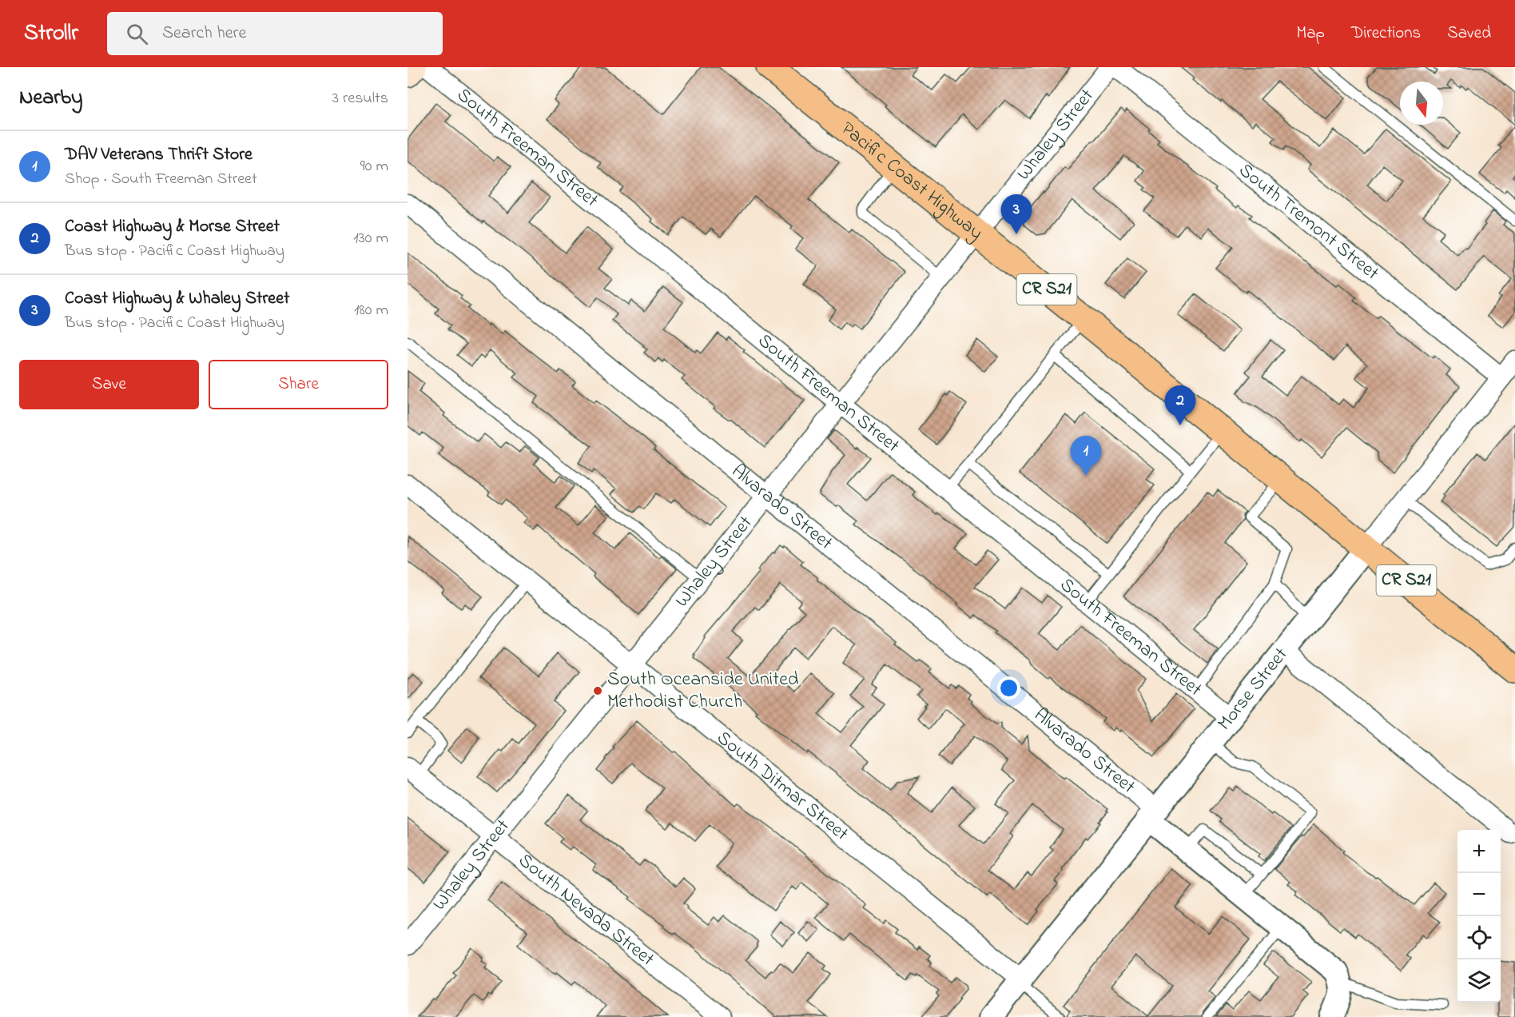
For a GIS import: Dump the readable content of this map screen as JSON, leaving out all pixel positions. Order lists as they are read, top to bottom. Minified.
{"streets":{"main road":["Pacific Coast Highway","CR S21"],"street":["Whaley Street","South Freeman Street","South Tremont Street","Alvarado Street","Morse Street","South Ditmar Street","South Nevada Street"]},"crossings":[["Whaley Street","South Freeman Street"],["Whaley Street","Pacific Coast Highway"],["Whaley Street","Alvarado Street"],["Whaley Street","South Ditmar Street"],["Whaley Street","South Nevada Street"],["South Freeman Street","Morse Street"],["Pacific Coast Highway","CR S21"],["Pacific Coast Highway","Morse Street"],["South Tremont Street","Morse Street"],["CR S21","Morse Street"],["Alvarado Street","Morse Street"],["Morse Street","South Ditmar Street"]],"places":["South Oceanside United Methodist Church"],"north":"bottom","page":{"header":"Strollr","search":"Search here","nav":["Map","Directions","Saved"],"heading":["Nearby","3 results"],"list":[{"mark":"1","name":"DAV Veterans Thrift Store","note":"Shop · South Freeman Street","value":"90 m"},{"mark":"2","name":"Coast Highway & Morse Street","note":"Bus stop · Pacific Coast Highway","value":"130 m"},{"mark":"3","name":"Coast Highway & Whaley Street","note":"Bus stop · Pacific Coast Highway","value":"180 m"}],"pins":["3","2","1"],"buttons":["Save","Share"],"map_buttons":["+","−"]}}
